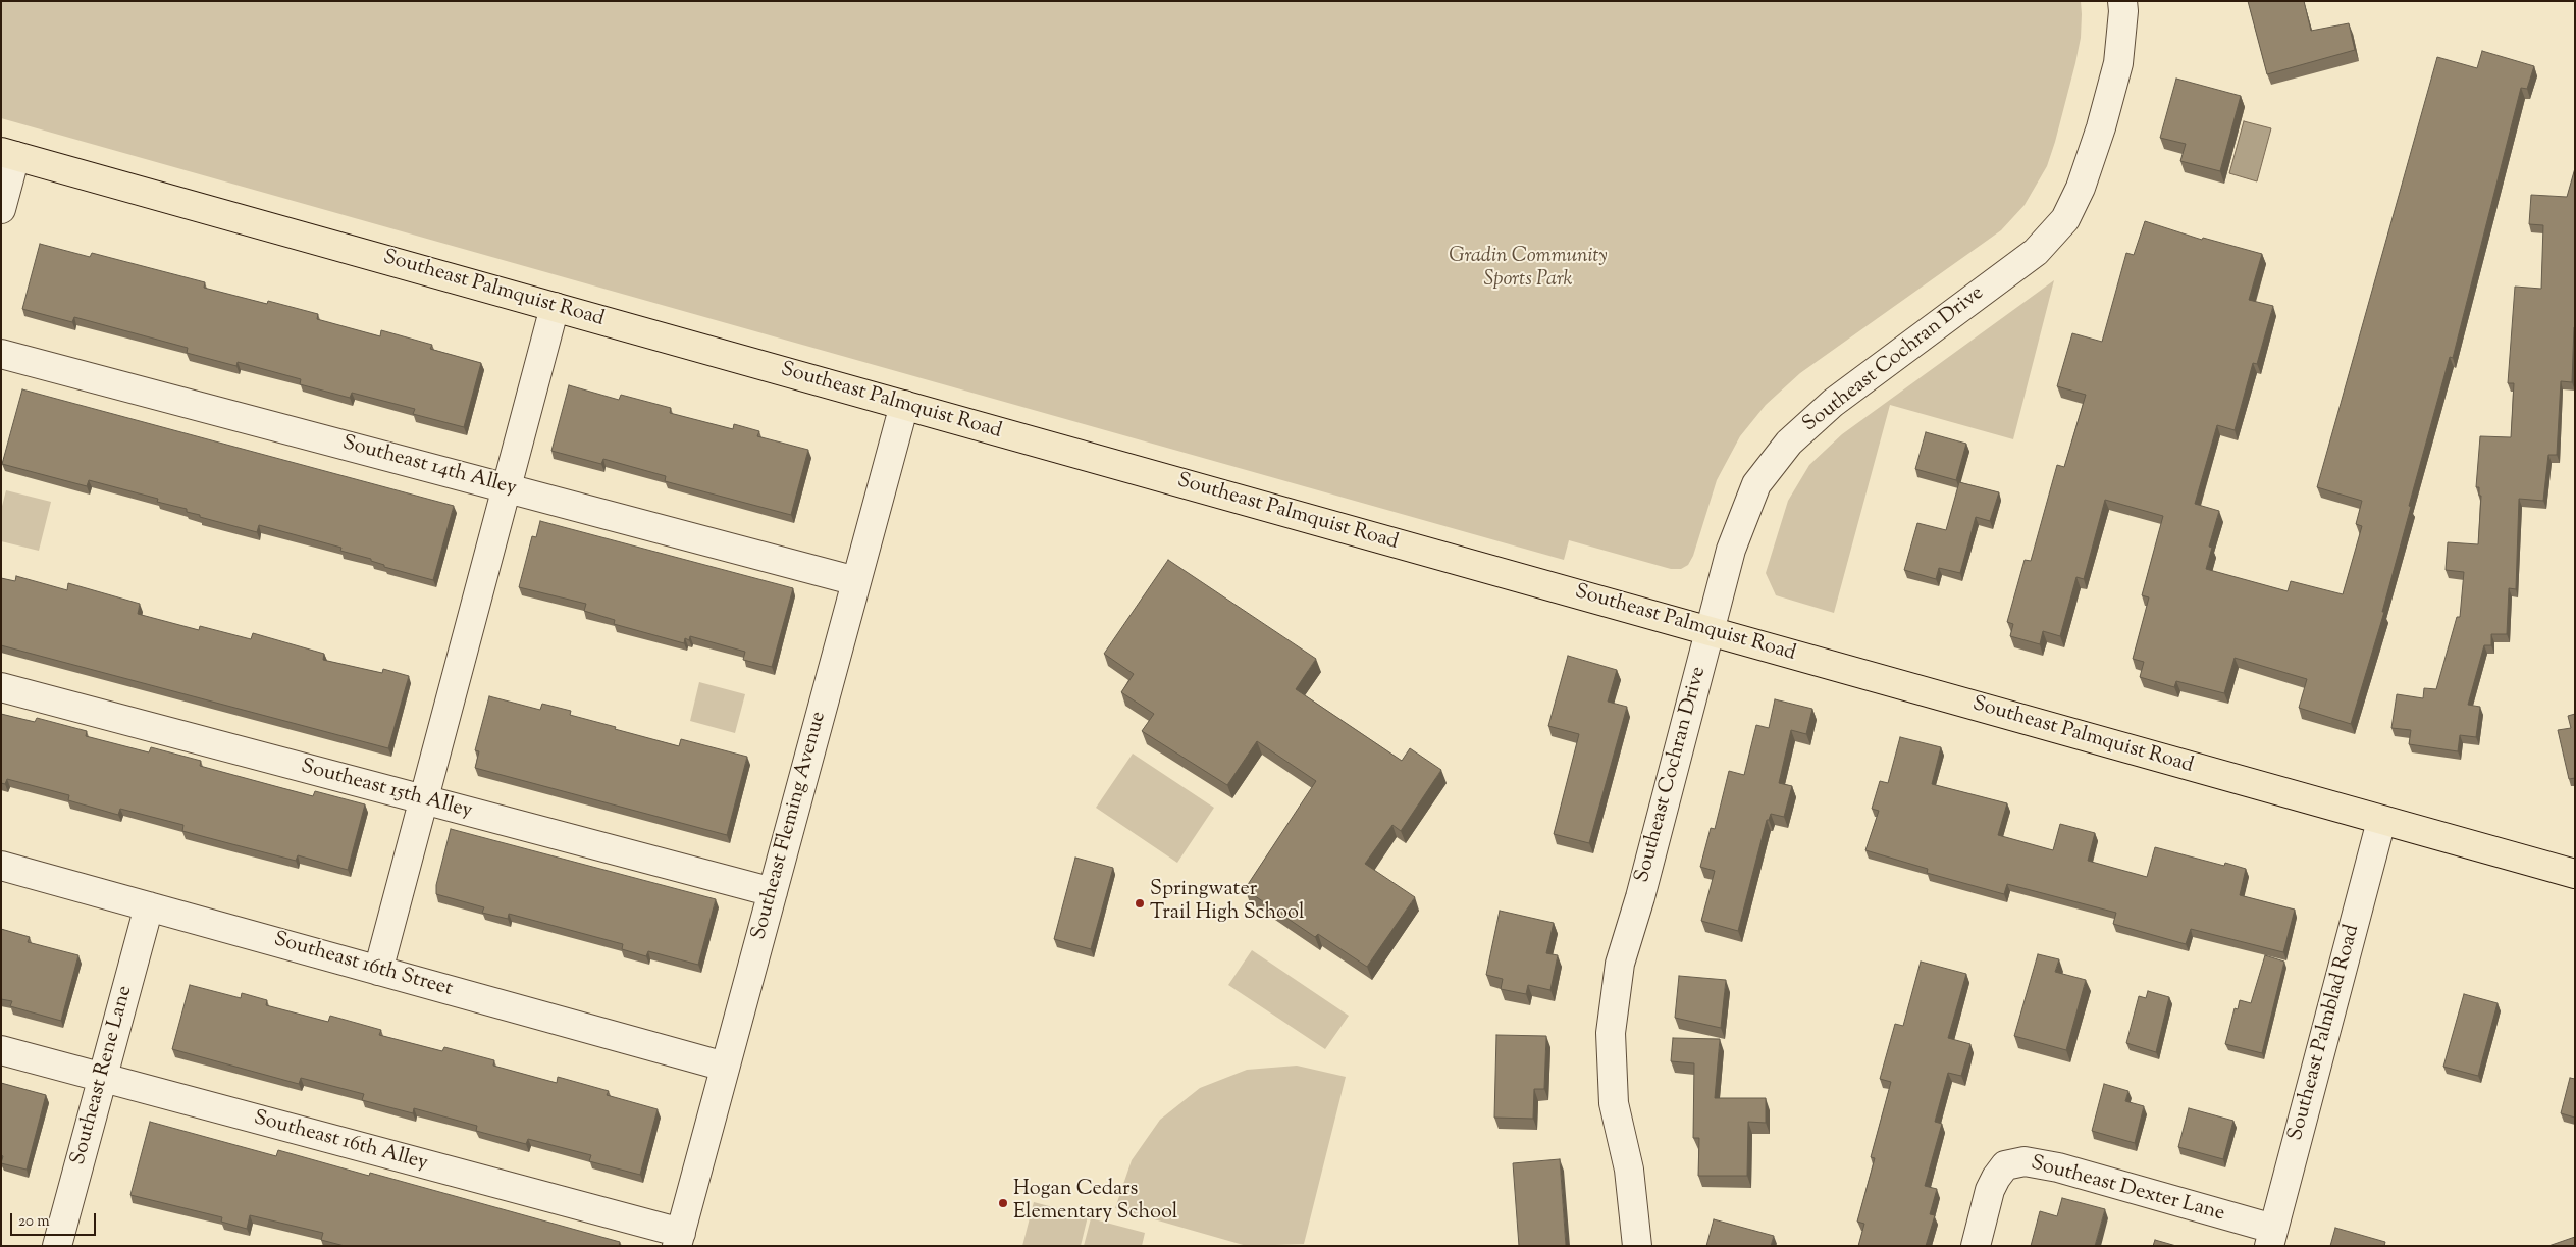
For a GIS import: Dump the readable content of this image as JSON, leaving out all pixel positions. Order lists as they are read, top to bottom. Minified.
{"streets":{"main road":["Southeast Palmquist Road"],"street":["Southeast Cochran Drive","Southeast 14th Alley","Southeast 15th Alley","Southeast Fleming Avenue","Southeast 16th Street","Southeast Palmblad Road","Southeast Rene Lane","Southeast 16th Alley","Southeast Dexter Lane"]},"crossings":[["Southeast Palmquist Road","Southeast Cochran Drive"],["Southeast Palmquist Road","Southeast Fleming Avenue"],["Southeast Palmquist Road","Southeast Palmblad Road"],["Southeast 14th Alley","Southeast Fleming Avenue"],["Southeast 15th Alley","Southeast Fleming Avenue"],["Southeast Fleming Avenue","Southeast 16th Street"],["Southeast Fleming Avenue","Southeast 16th Alley"],["Southeast 16th Street","Southeast Rene Lane"],["Southeast Palmblad Road","Southeast Dexter Lane"],["Southeast Rene Lane","Southeast 16th Alley"]],"parks":["Gradin Community Sports Park"],"places":["Springwater Trail High School","Hogan Cedars Elementary School"],"scale_bar":"20 m"}
